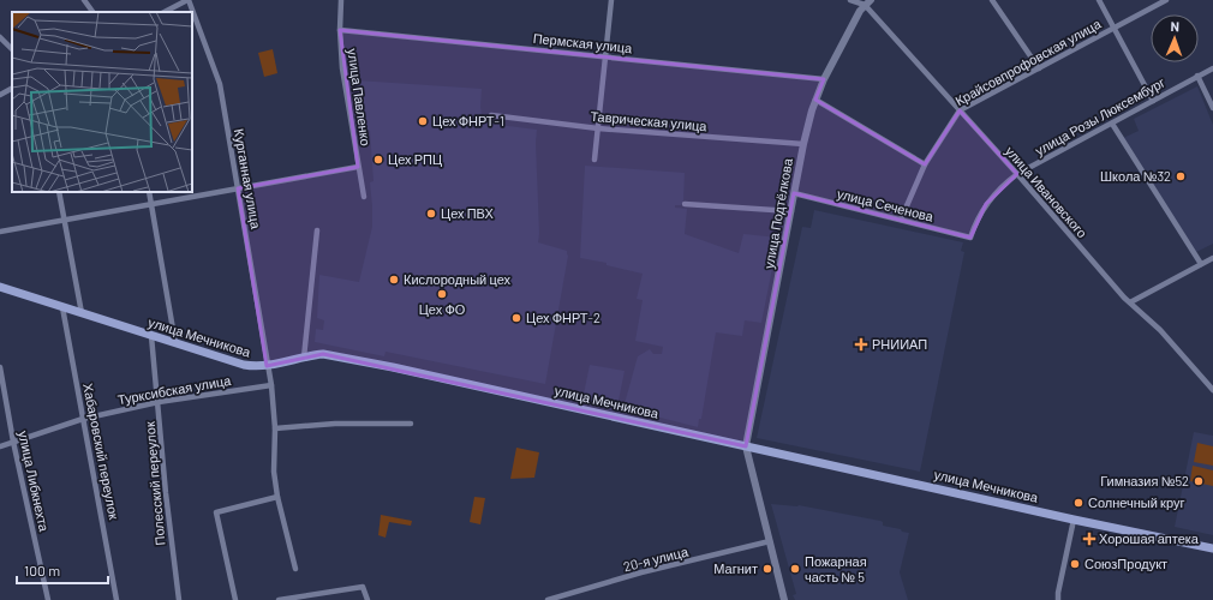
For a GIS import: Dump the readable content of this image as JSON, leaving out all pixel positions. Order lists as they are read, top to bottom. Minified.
{"streets":{"main road":["улица Мечникова"],"street":["Пермская улица","Крайсовпрофовская улица","улица Павленко","улица Розы Люксембург","Таврическая улица","Курганная улица","улица Ивановского","улица Сеченова","улица Подтёлкова","Турксибская улица","Хабаровский переулок","улица Либкнехта","Полесский переулок","20-я улица"]},"crossings":[["Пермская улица","улица Павленко"],["Пермская улица","улица Подтёлкова"],["Крайсовпрофовская улица","улица Ивановского"],["Крайсовпрофовская улица","улица Сеченова"],["улица Розы Люксембург","улица Ивановского"],["улица Розы Люксембург","улица Сеченова"],["Таврическая улица","улица Подтёлкова"],["Курганная улица","улица Мечникова"],["Курганная улица","Турксибская улица"],["улица Ивановского","улица Подтёлкова"],["улица Сеченова","улица Подтёлкова"],["улица Подтёлкова","улица Мечникова"],["улица Мечникова","Хабаровский переулок"],["улица Мечникова","Полесский переулок"],["Турксибская улица","Хабаровский переулок"],["Турксибская улица","улица Либкнехта"],["Турксибская улица","Полесский переулок"]],"places":{"other":["Цех ФНРТ-1","Цех РПЦ","Школа №32","Цех ПВХ","Кислородный цех","Цех ФО","Цех ФНРТ-2","Гимназия №52","Солнечный круг","СоюзПродукт","Магнит","Пожарная часть № 5"],"health":["РНИИАП","Хорошая аптека"]},"scale_bar":"100 m","north":"top"}
